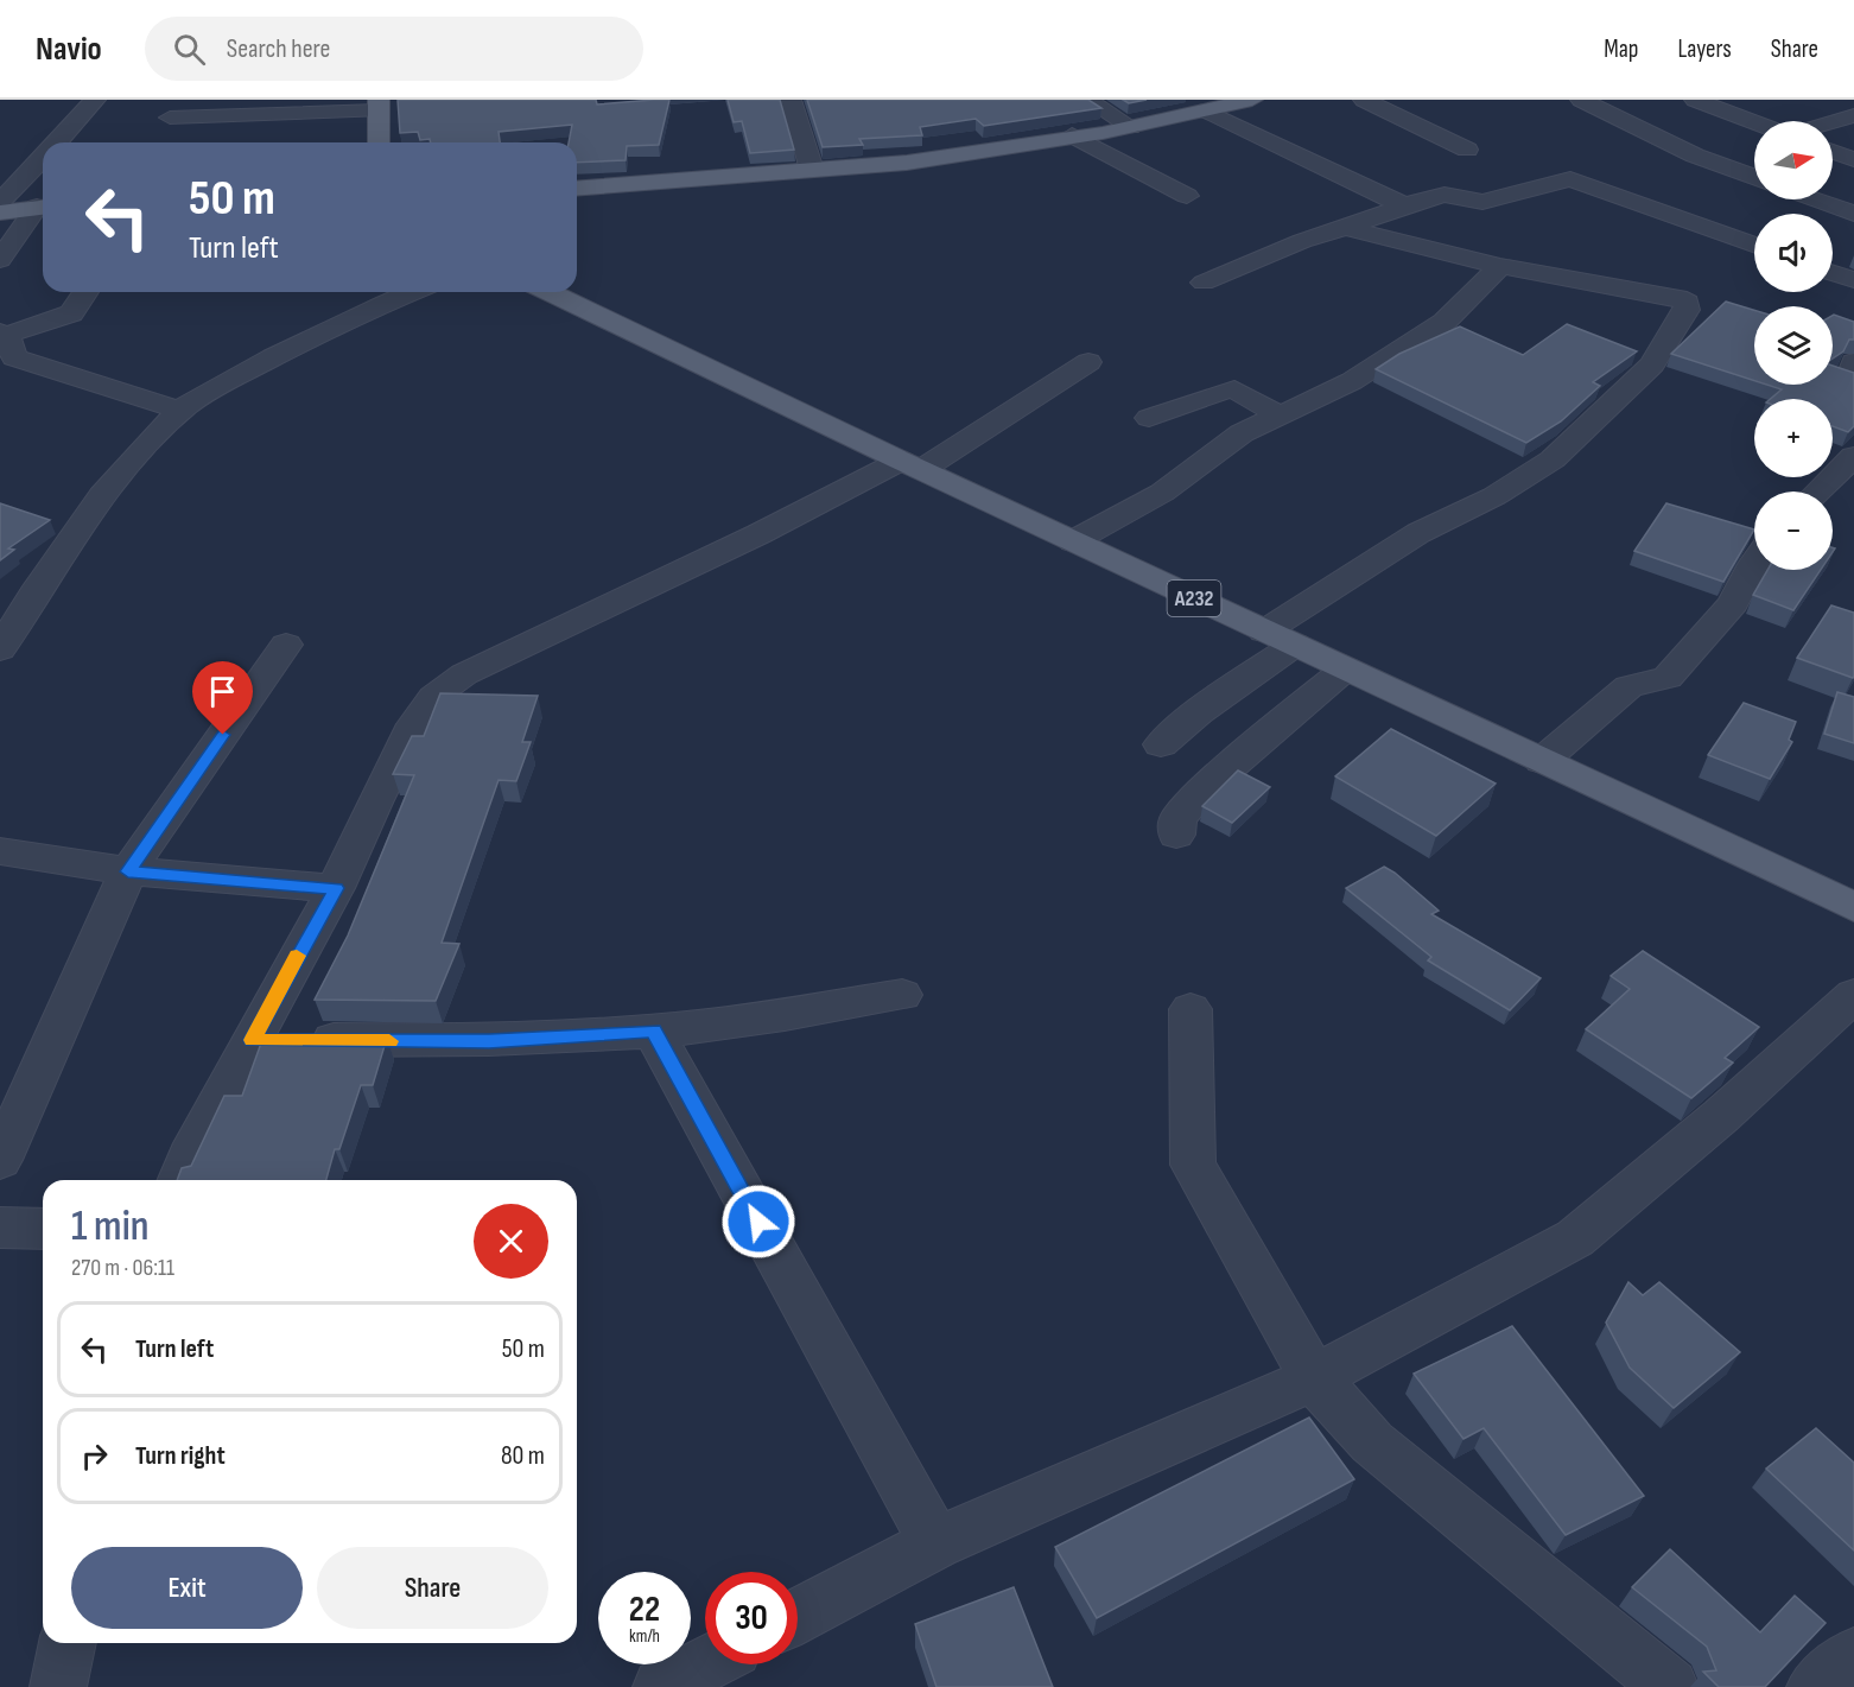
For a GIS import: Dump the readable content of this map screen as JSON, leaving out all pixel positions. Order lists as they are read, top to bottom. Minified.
{"streets":{"main road":["A232"]},"north":"right","page":{"header":"Navio","search":"Search here","nav":["Map","Layers","Share"],"map_buttons":["+","−"],"turn":["50 m","Turn left"],"heading":["1 min","270 m · 06:11"],"list":[{"name":"Turn left","value":"50 m"},{"name":"Turn right","value":"80 m"}],"buttons":["Exit","Share"],"speed":"22 km/h","limit":"30"}}
